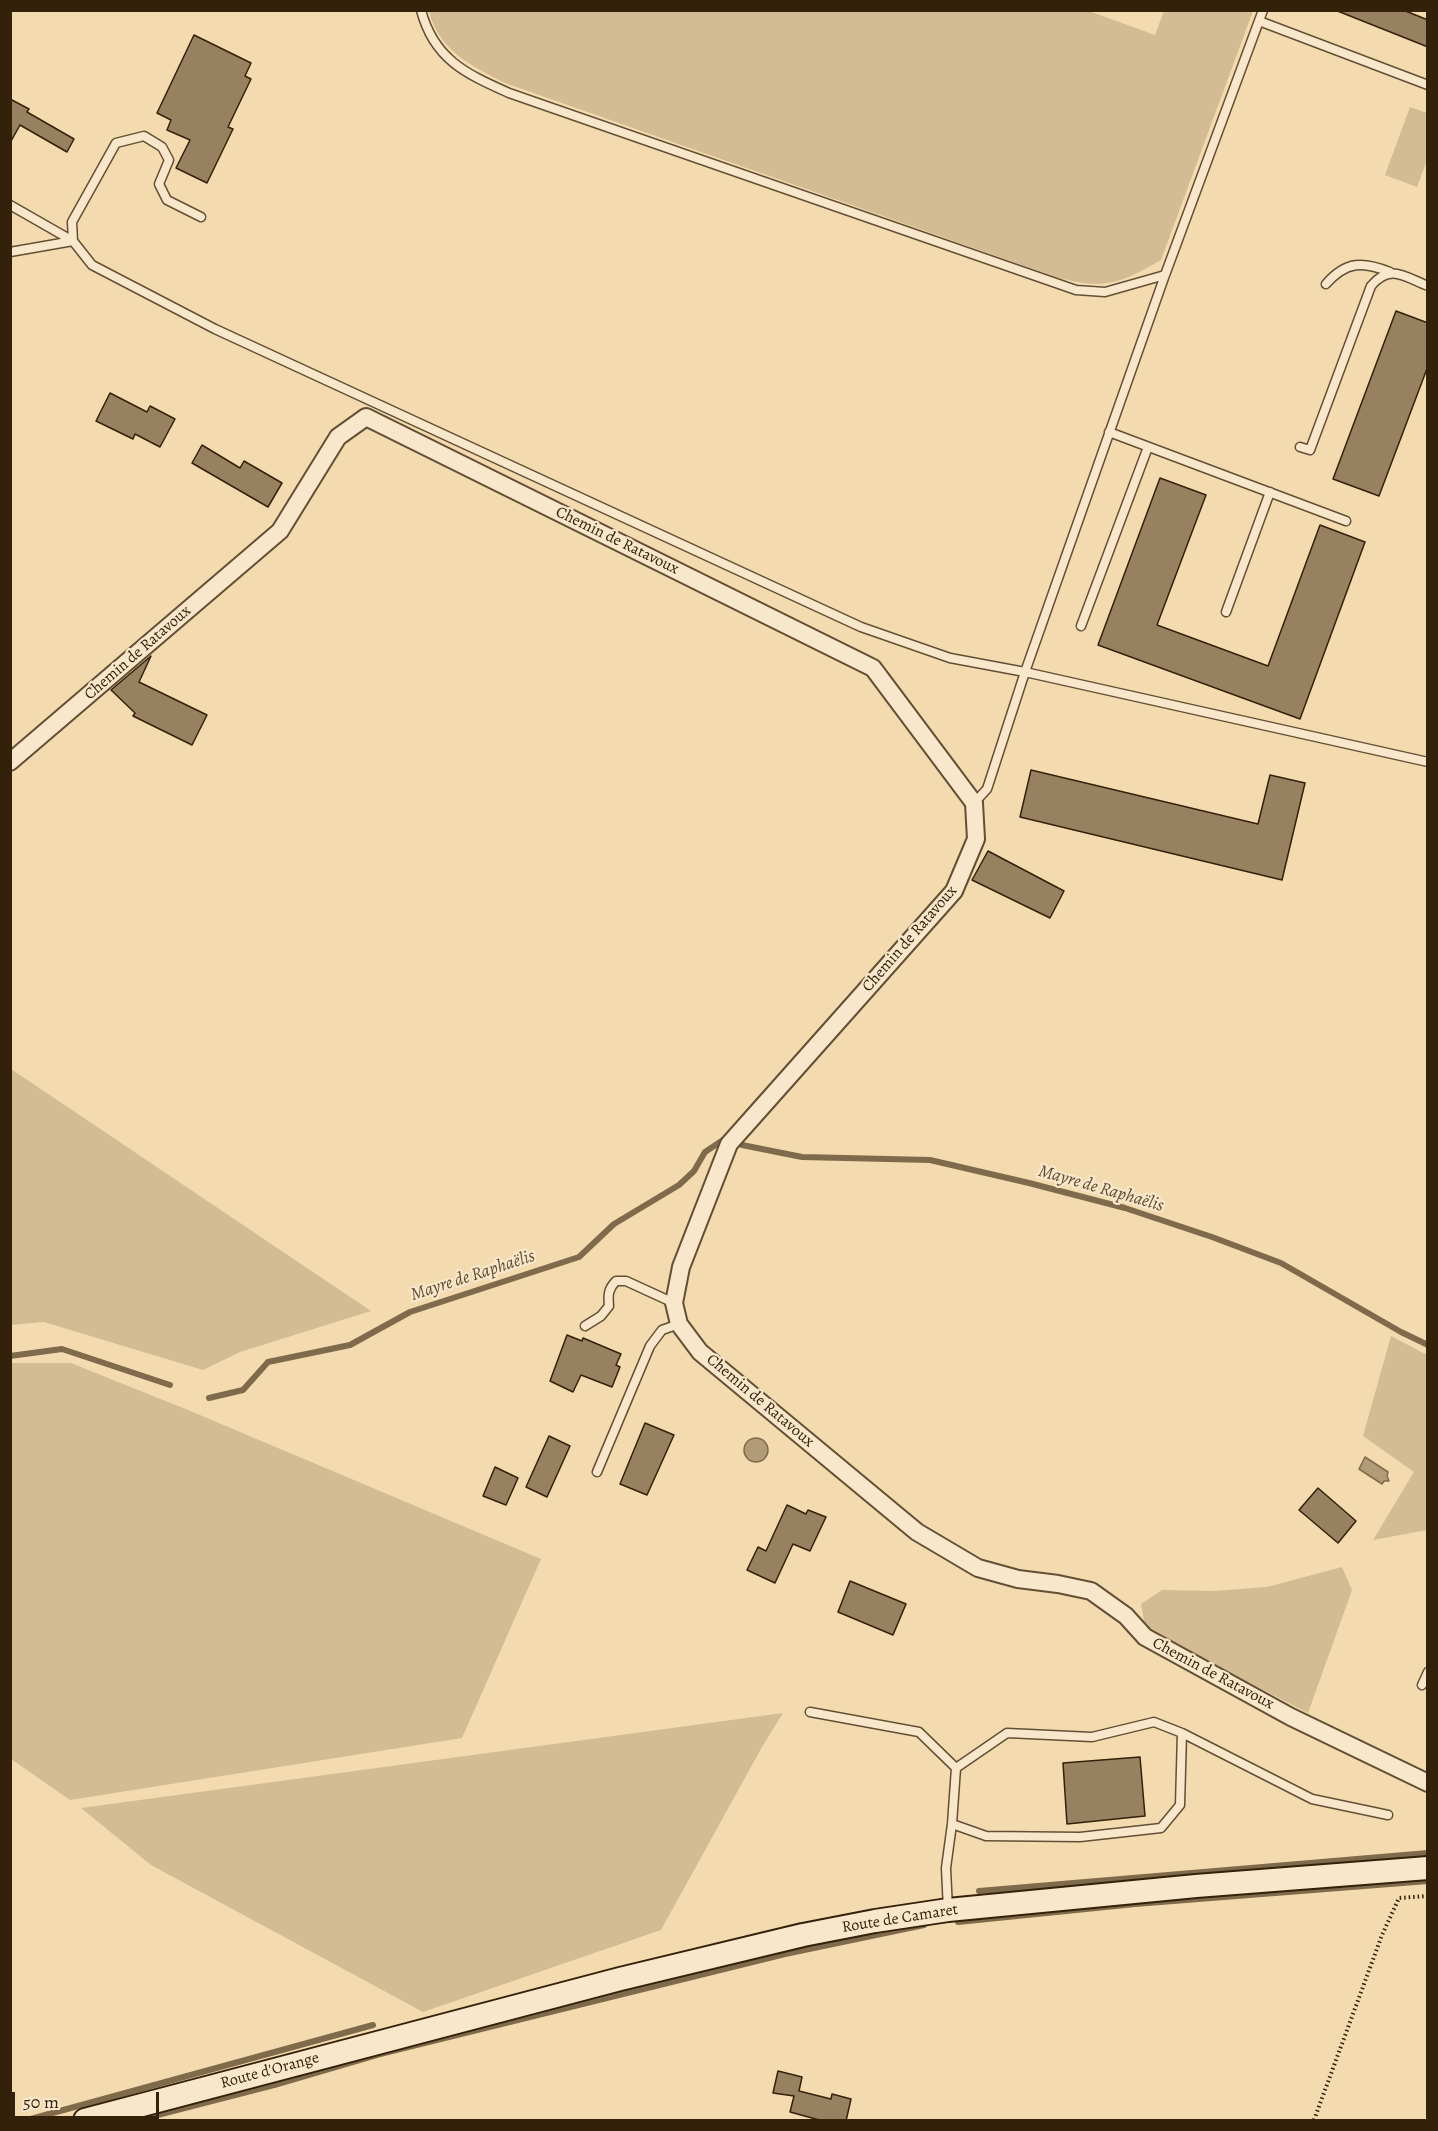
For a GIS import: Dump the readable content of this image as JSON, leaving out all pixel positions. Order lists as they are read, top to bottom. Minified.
{"streets":{"main road":["Route de Camaret","Route d'Orange"],"street":["Chemin de Ratavoux"]},"crossings":[["Route de Camaret","Route d'Orange"]],"water":["Mayre de Raphaëlis"],"scale_bar":"50 m"}
